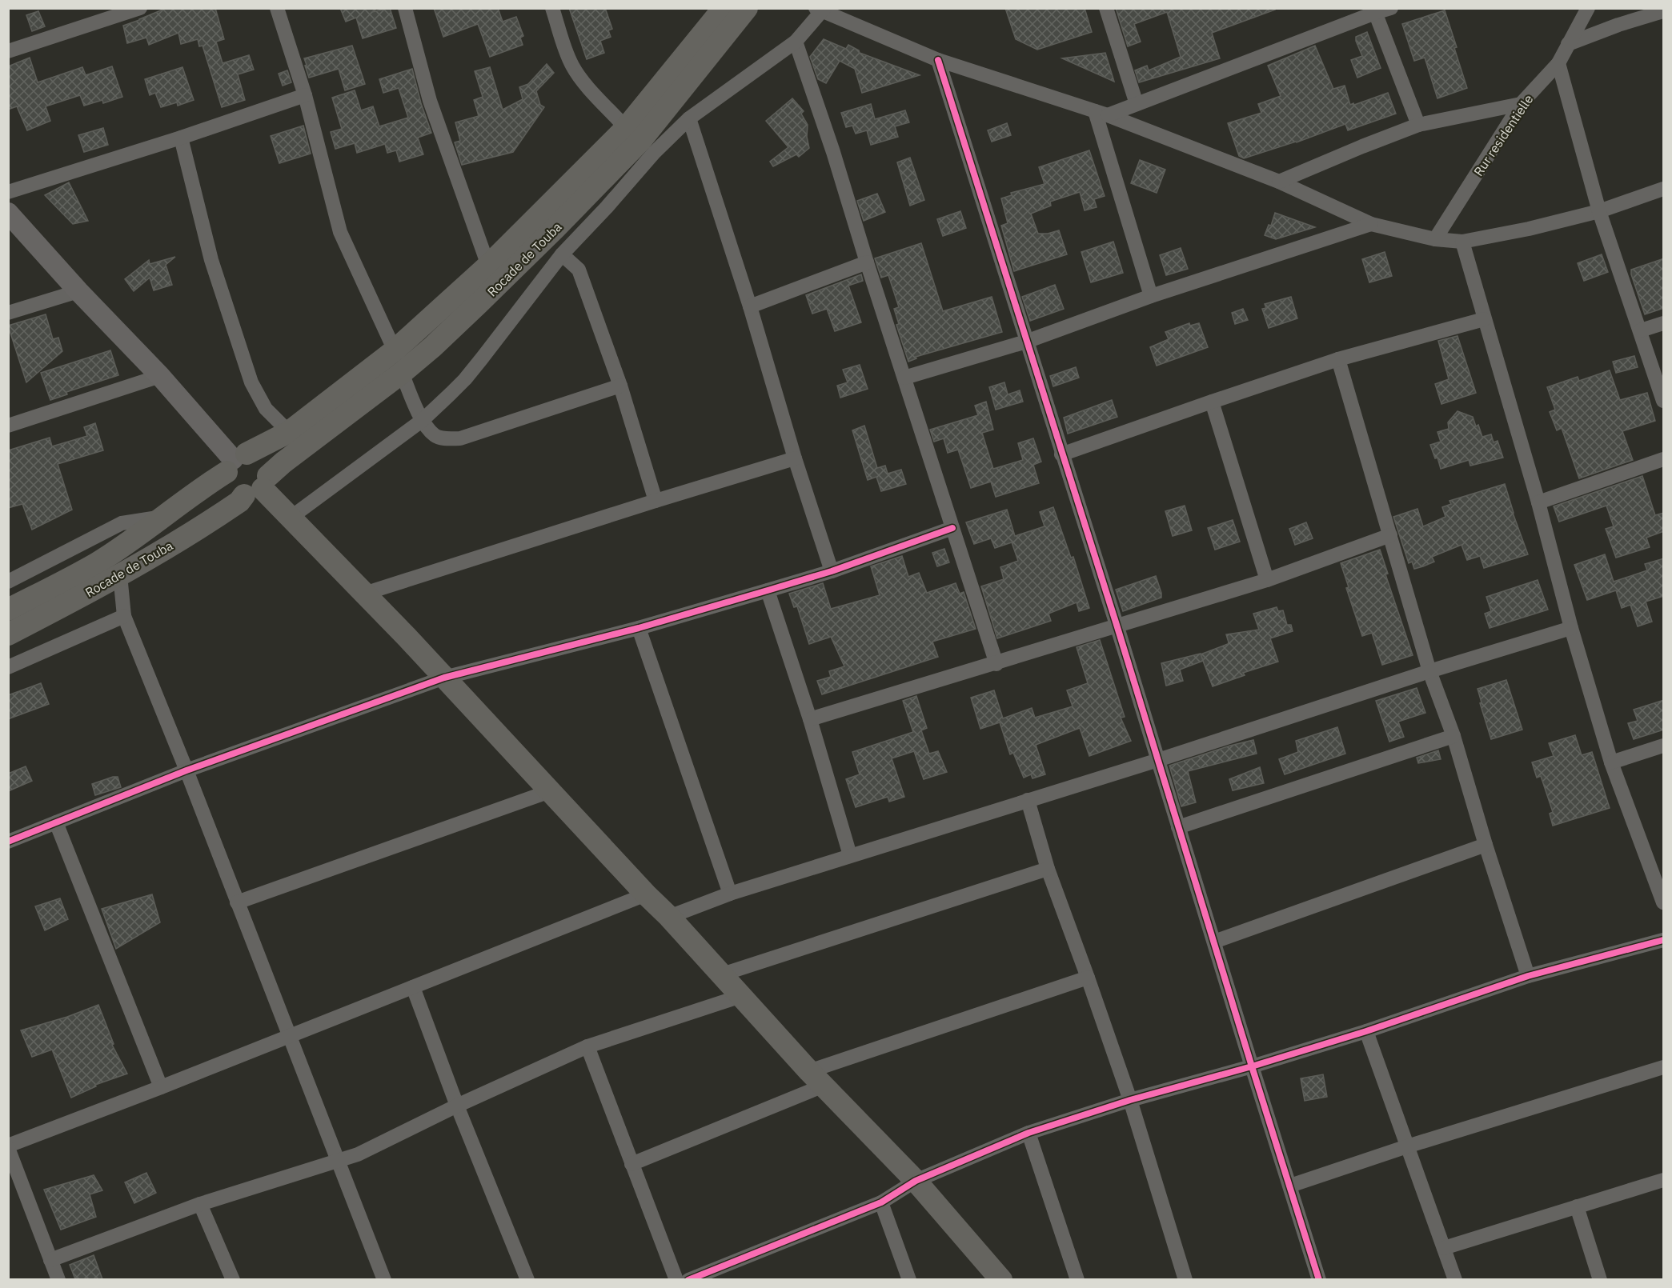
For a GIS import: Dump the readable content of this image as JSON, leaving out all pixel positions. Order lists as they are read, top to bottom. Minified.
{"streets":{"main road":["Rocade de Touba"],"street":["Rur residentielle"]}}
